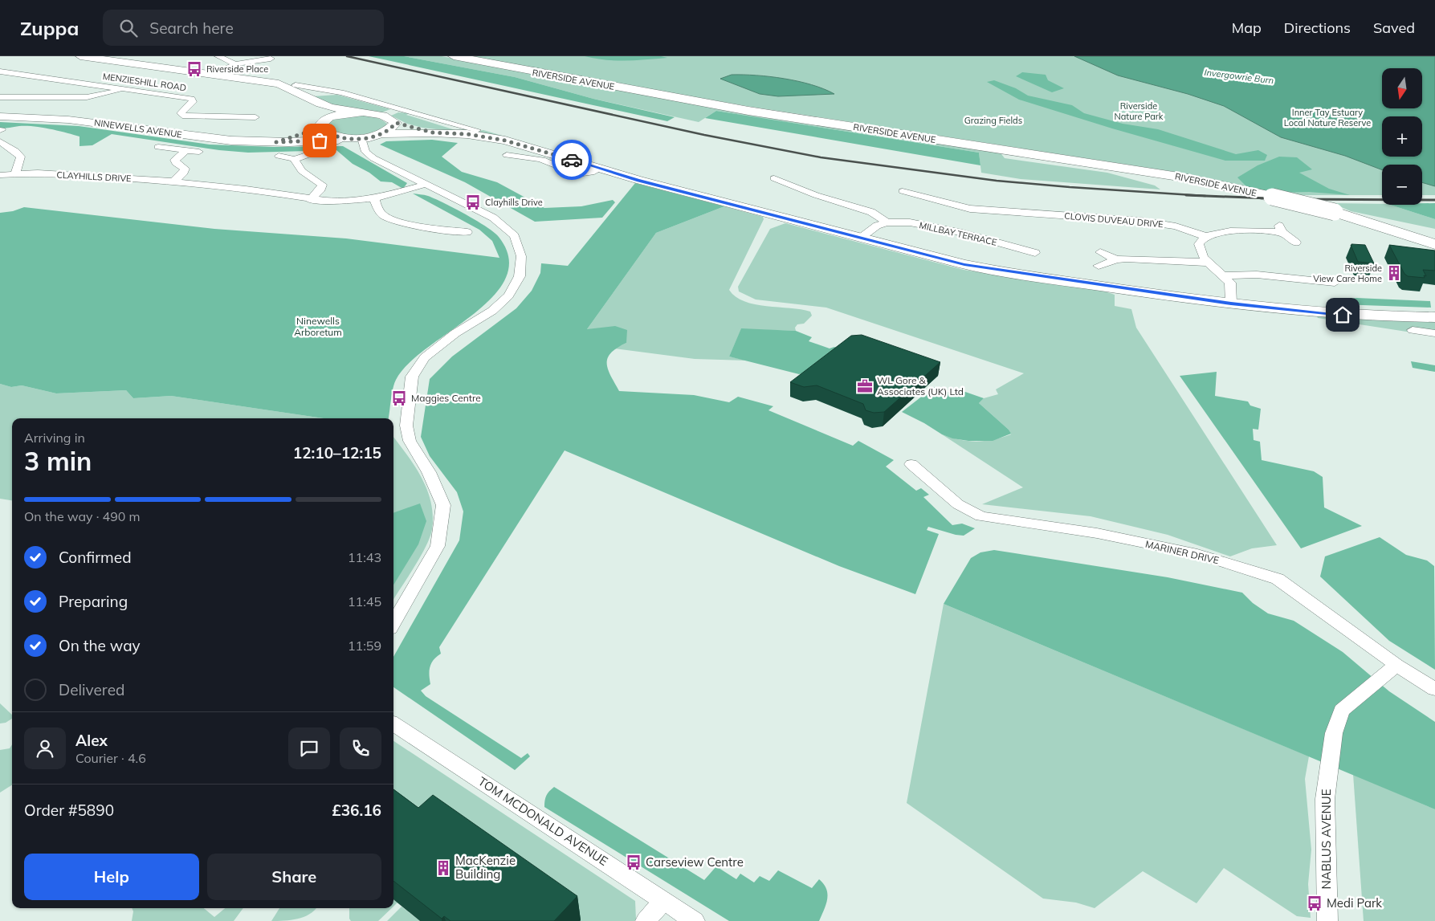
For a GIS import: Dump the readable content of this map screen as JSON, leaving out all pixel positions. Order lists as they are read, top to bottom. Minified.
{"streets":{"main road":["RIVERSIDE AVENUE"],"street":["MENZIESHILL ROAD","NINEWELLS AVENUE","CLAYHILLS DRIVE","CLOVIS DUVEAU DRIVE","MILLBAY TERRACE","MARINER DRIVE","TOM MCDONALD AVENUE","NABLUS AVENUE"]},"crossings":[["MARINER DRIVE","NABLUS AVENUE"]],"water":["Invergowrie Burn"],"parks":["Riverside Nature Park","Inner Tay Estuary Local Nature Reserve","Grazing Fields","Ninewells Arboretum"],"places":{"bus stop":["Riverside Place","Clayhills Drive","Maggies Centre","Carseview Centre","Medi Park"],"building":["Riverside View Care Home","MacKenzie Building"],"office":["WL Gore & Associates (UK) Ltd"]},"north":"bottom","page":{"header":"Zuppa","search":"Search here","nav":["Map","Directions","Saved"],"map_buttons":["+","−"],"heading":["3 min","Arriving in","12:10–12:15"],"panel":["Alex","Courier · 4.6","Order #5890","£36.16"],"bar":"On the way · 490 m","list":[["Confirmed","11:43"],["Preparing","11:45"],["On the way","11:59"],"Delivered"],"buttons":["Help","Share"]}}
